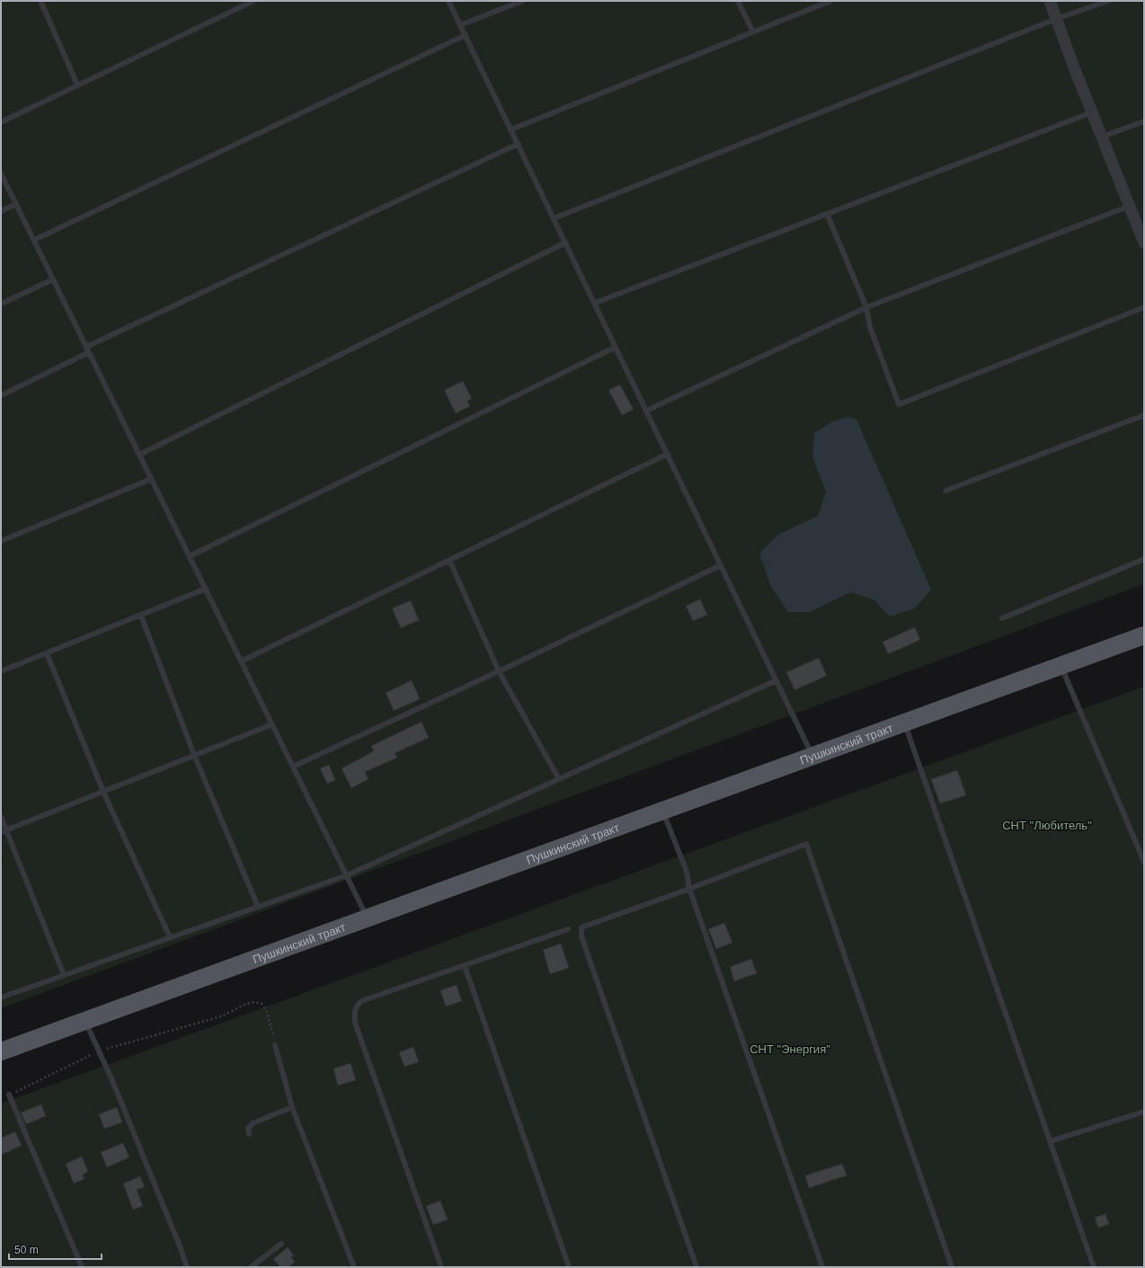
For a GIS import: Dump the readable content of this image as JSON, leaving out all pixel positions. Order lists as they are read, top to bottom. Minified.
{"streets":{"main road":["Пушкинский тракт"]},"parks":["СНТ \"Любитель\"","СНТ \"Энергия\""],"scale_bar":"50 m"}
